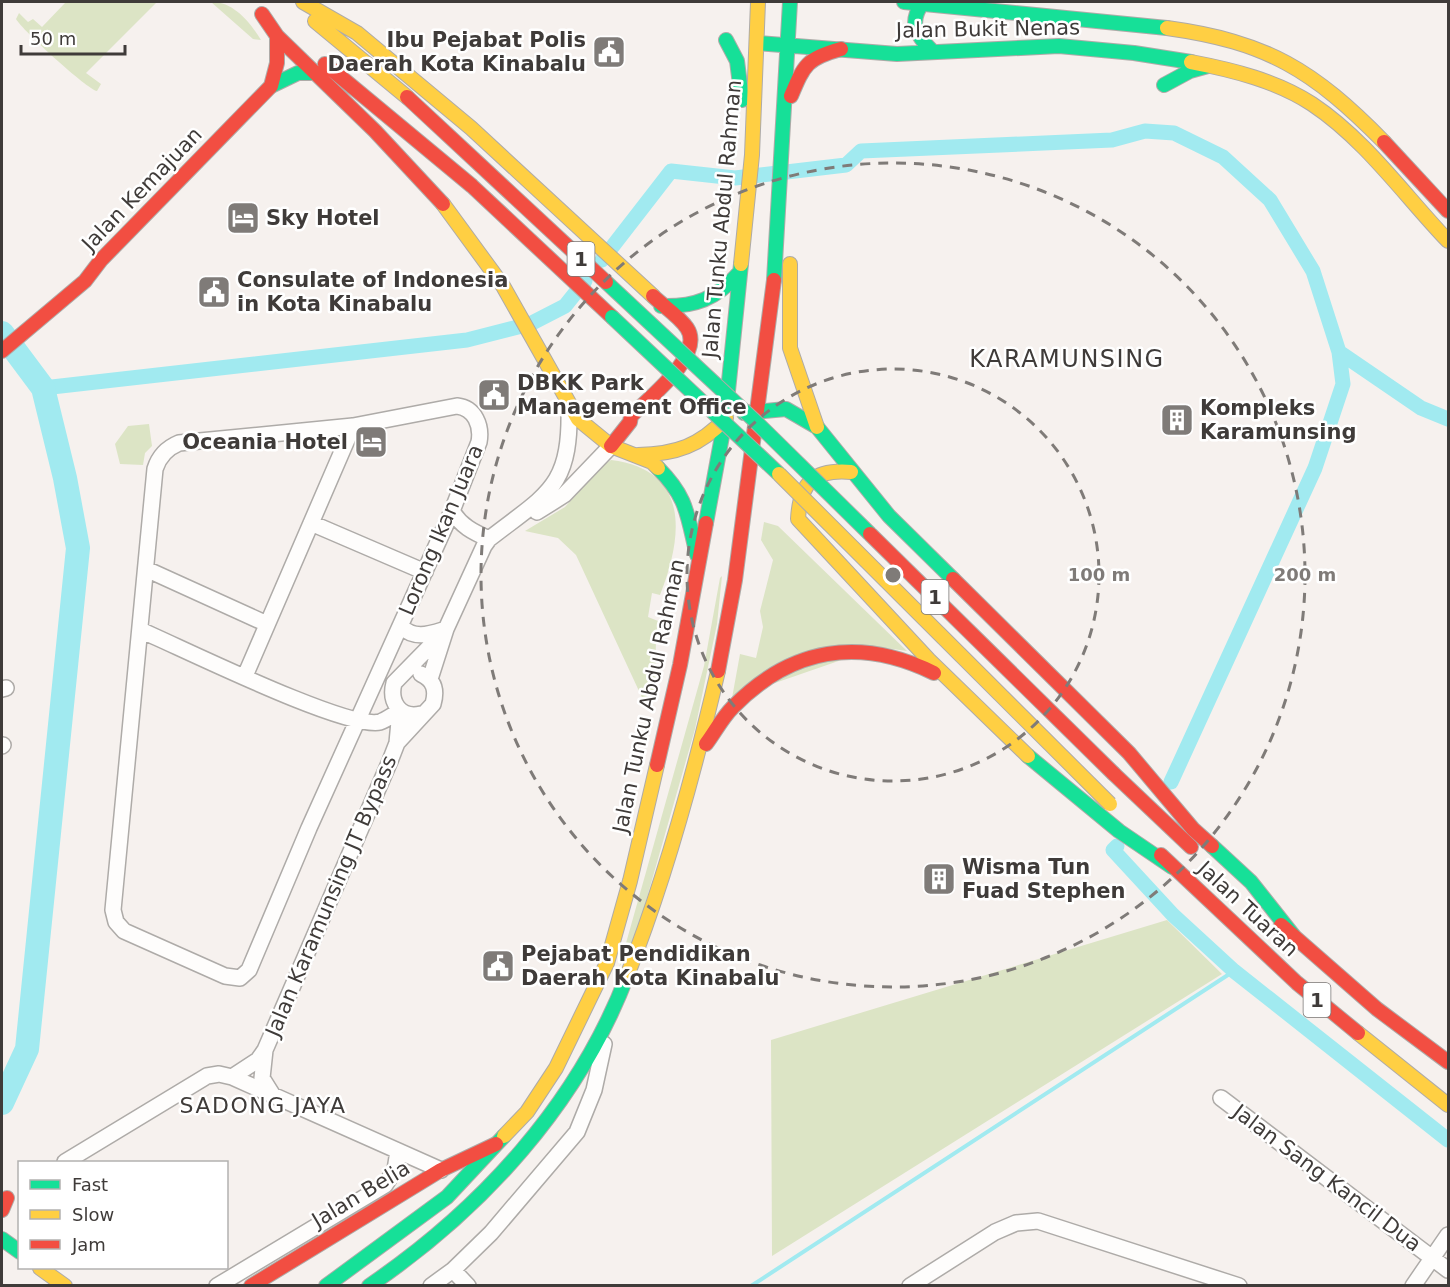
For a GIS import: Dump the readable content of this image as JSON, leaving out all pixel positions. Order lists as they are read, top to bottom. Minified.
{"streets":{"main road":["Jalan Bukit Nenas","Jalan Kemajuan","Jalan Tunku Abdul Rahman","1","Jalan Tuaran","Jalan Belia"],"street":["Lorong Ikan Juara","Jalan Karamunsing JT Bypass","Jalan Sang Kancil Dua"]},"crossings":[["Jalan Bukit Nenas","Jalan Tunku Abdul Rahman"],["Jalan Tunku Abdul Rahman","Jalan Belia"]],"districts":["KARAMUNSING","SADONG JAYA"],"places":{"public building":["Ibu Pejabat Polis Daerah Kota Kinabalu","Consulate of Indonesia in Kota Kinabalu","DBKK Park Management Office","Pejabat Pendidikan Daerah Kota Kinabalu"],"hotel":["Sky Hotel","Oceania Hotel"],"building":["Kompleks Karamunsing","Wisma Tun Fuad Stephen"]},"legend":["Fast","Slow","Jam"],"scale_bar":"50 m","rings":["100 m","200 m"]}
